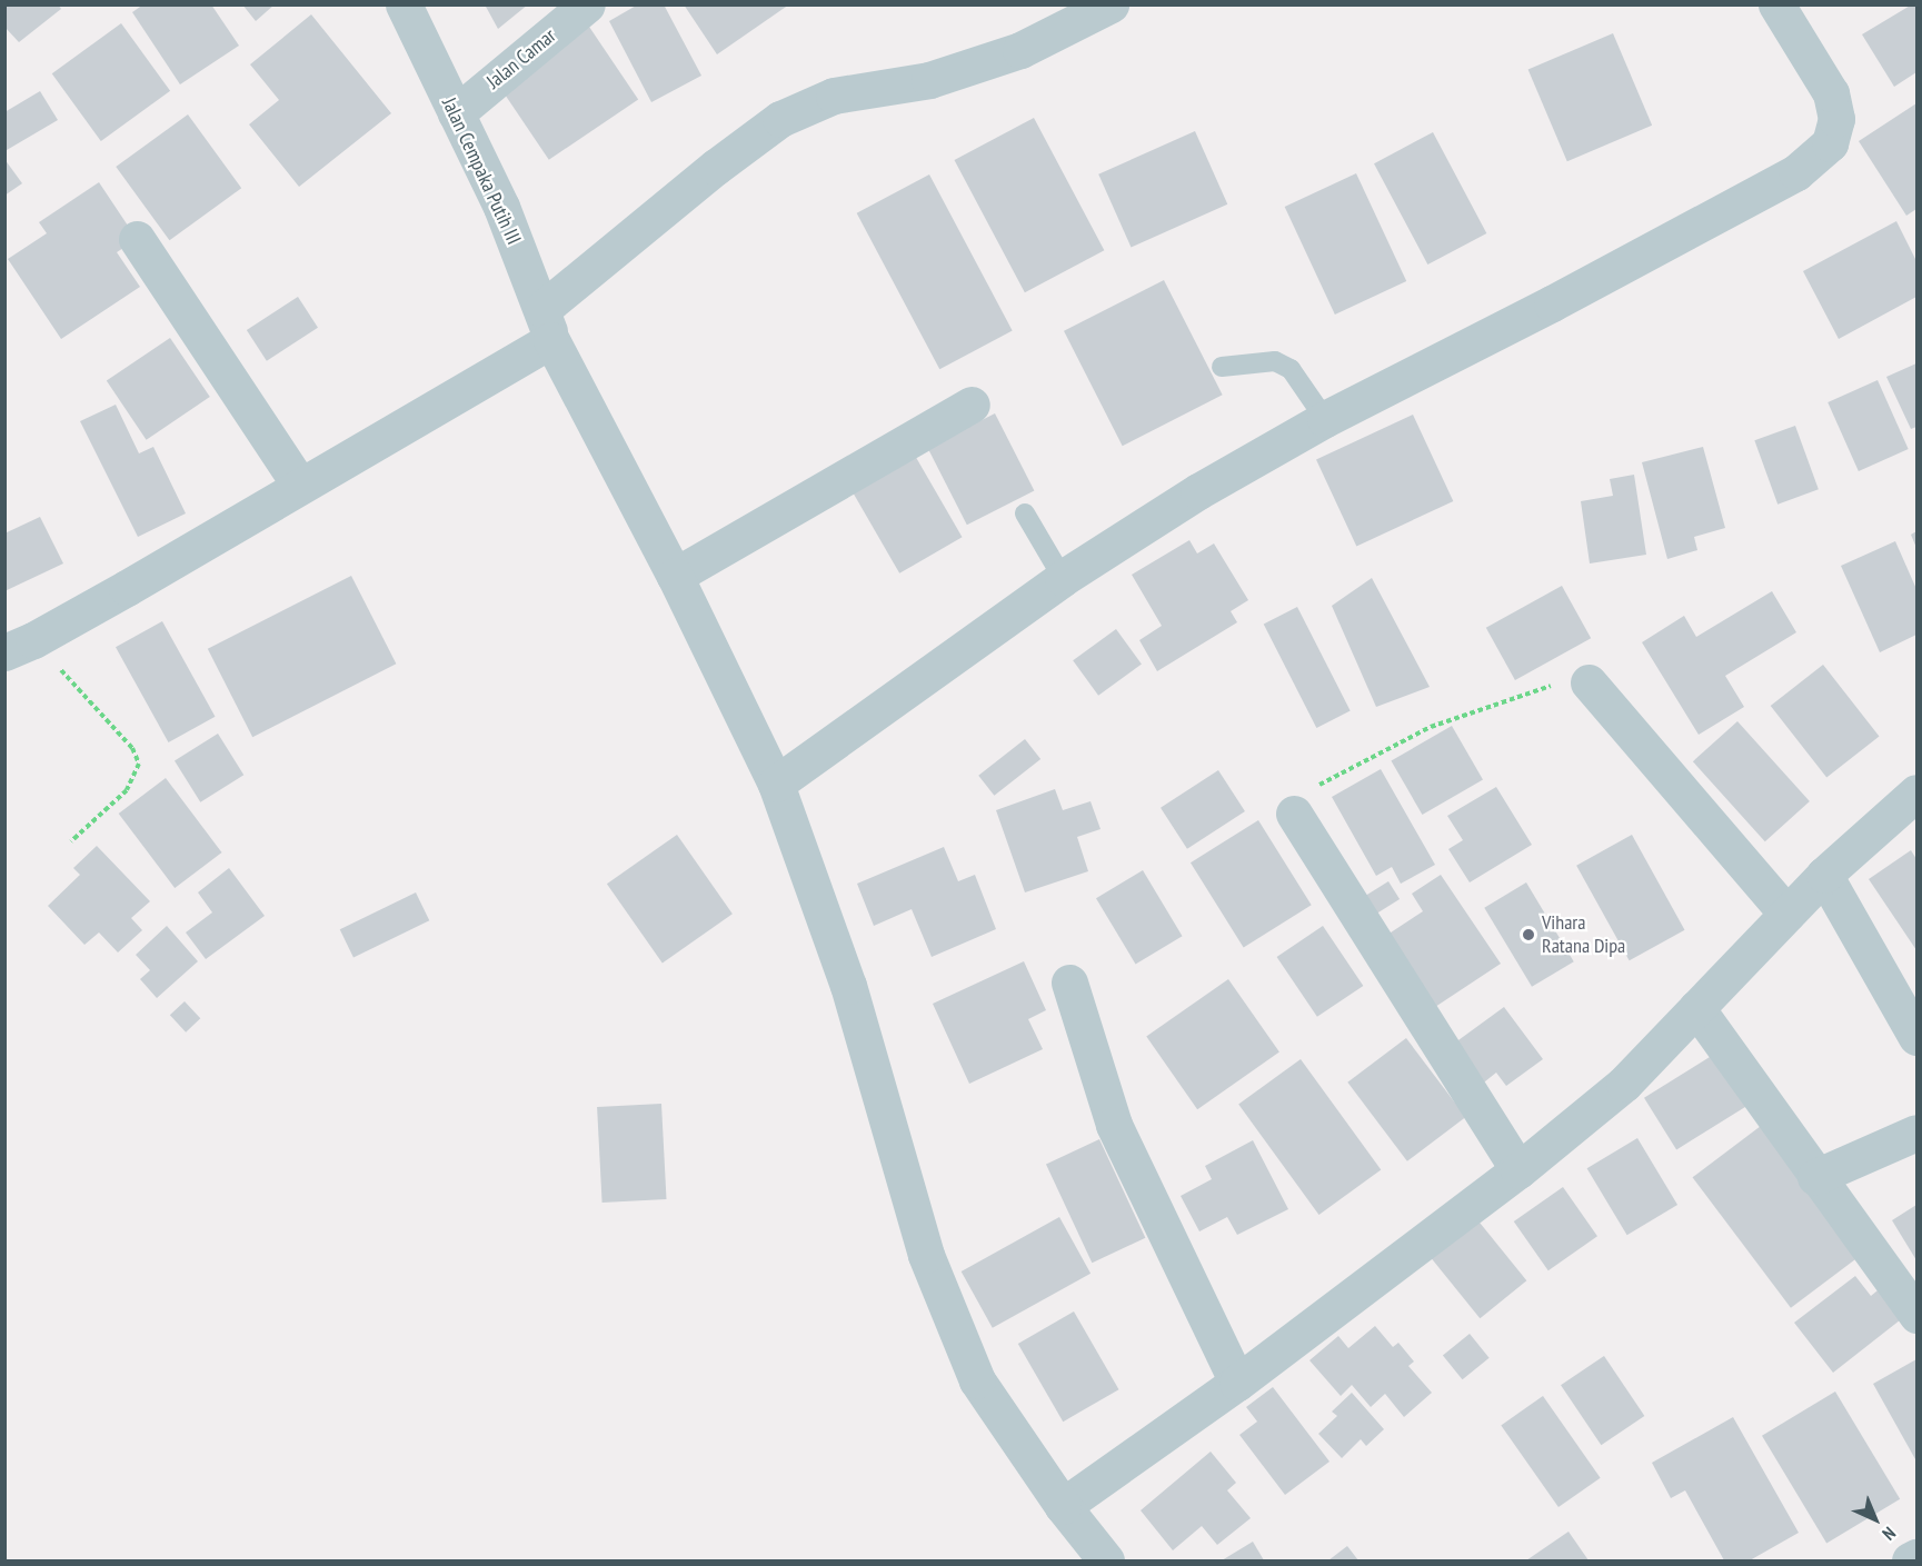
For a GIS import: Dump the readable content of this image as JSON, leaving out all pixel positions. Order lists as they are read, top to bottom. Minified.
{"streets":{"street":["Jalan Camar","Jalan Cempaka Putih III"]},"crossings":[["Jalan Camar","Jalan Cempaka Putih III"]],"places":["Vihara Ratana Dipa"],"north":"bottom right"}
